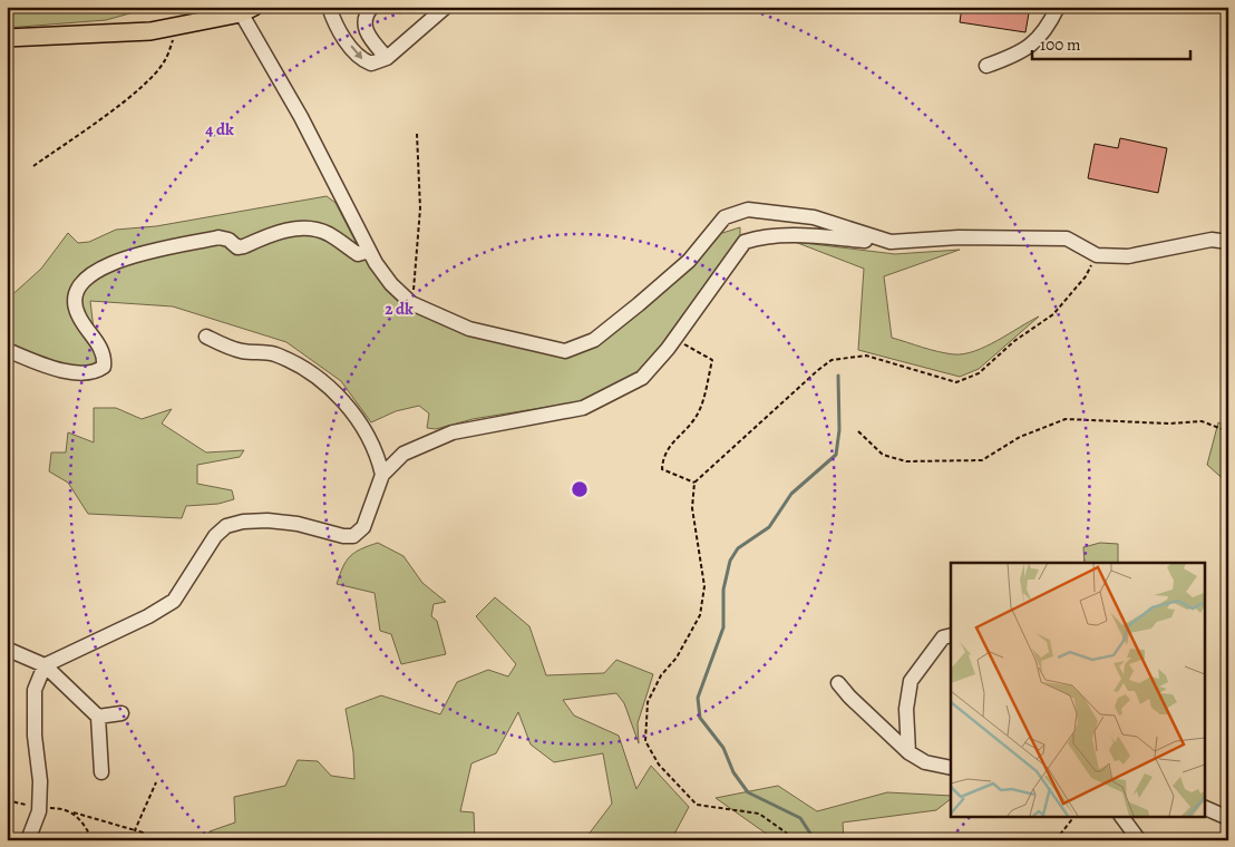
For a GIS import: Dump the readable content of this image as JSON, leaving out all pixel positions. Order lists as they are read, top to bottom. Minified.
{"scale_bar":"100 m","rings":["4 dk","2 dk"]}
